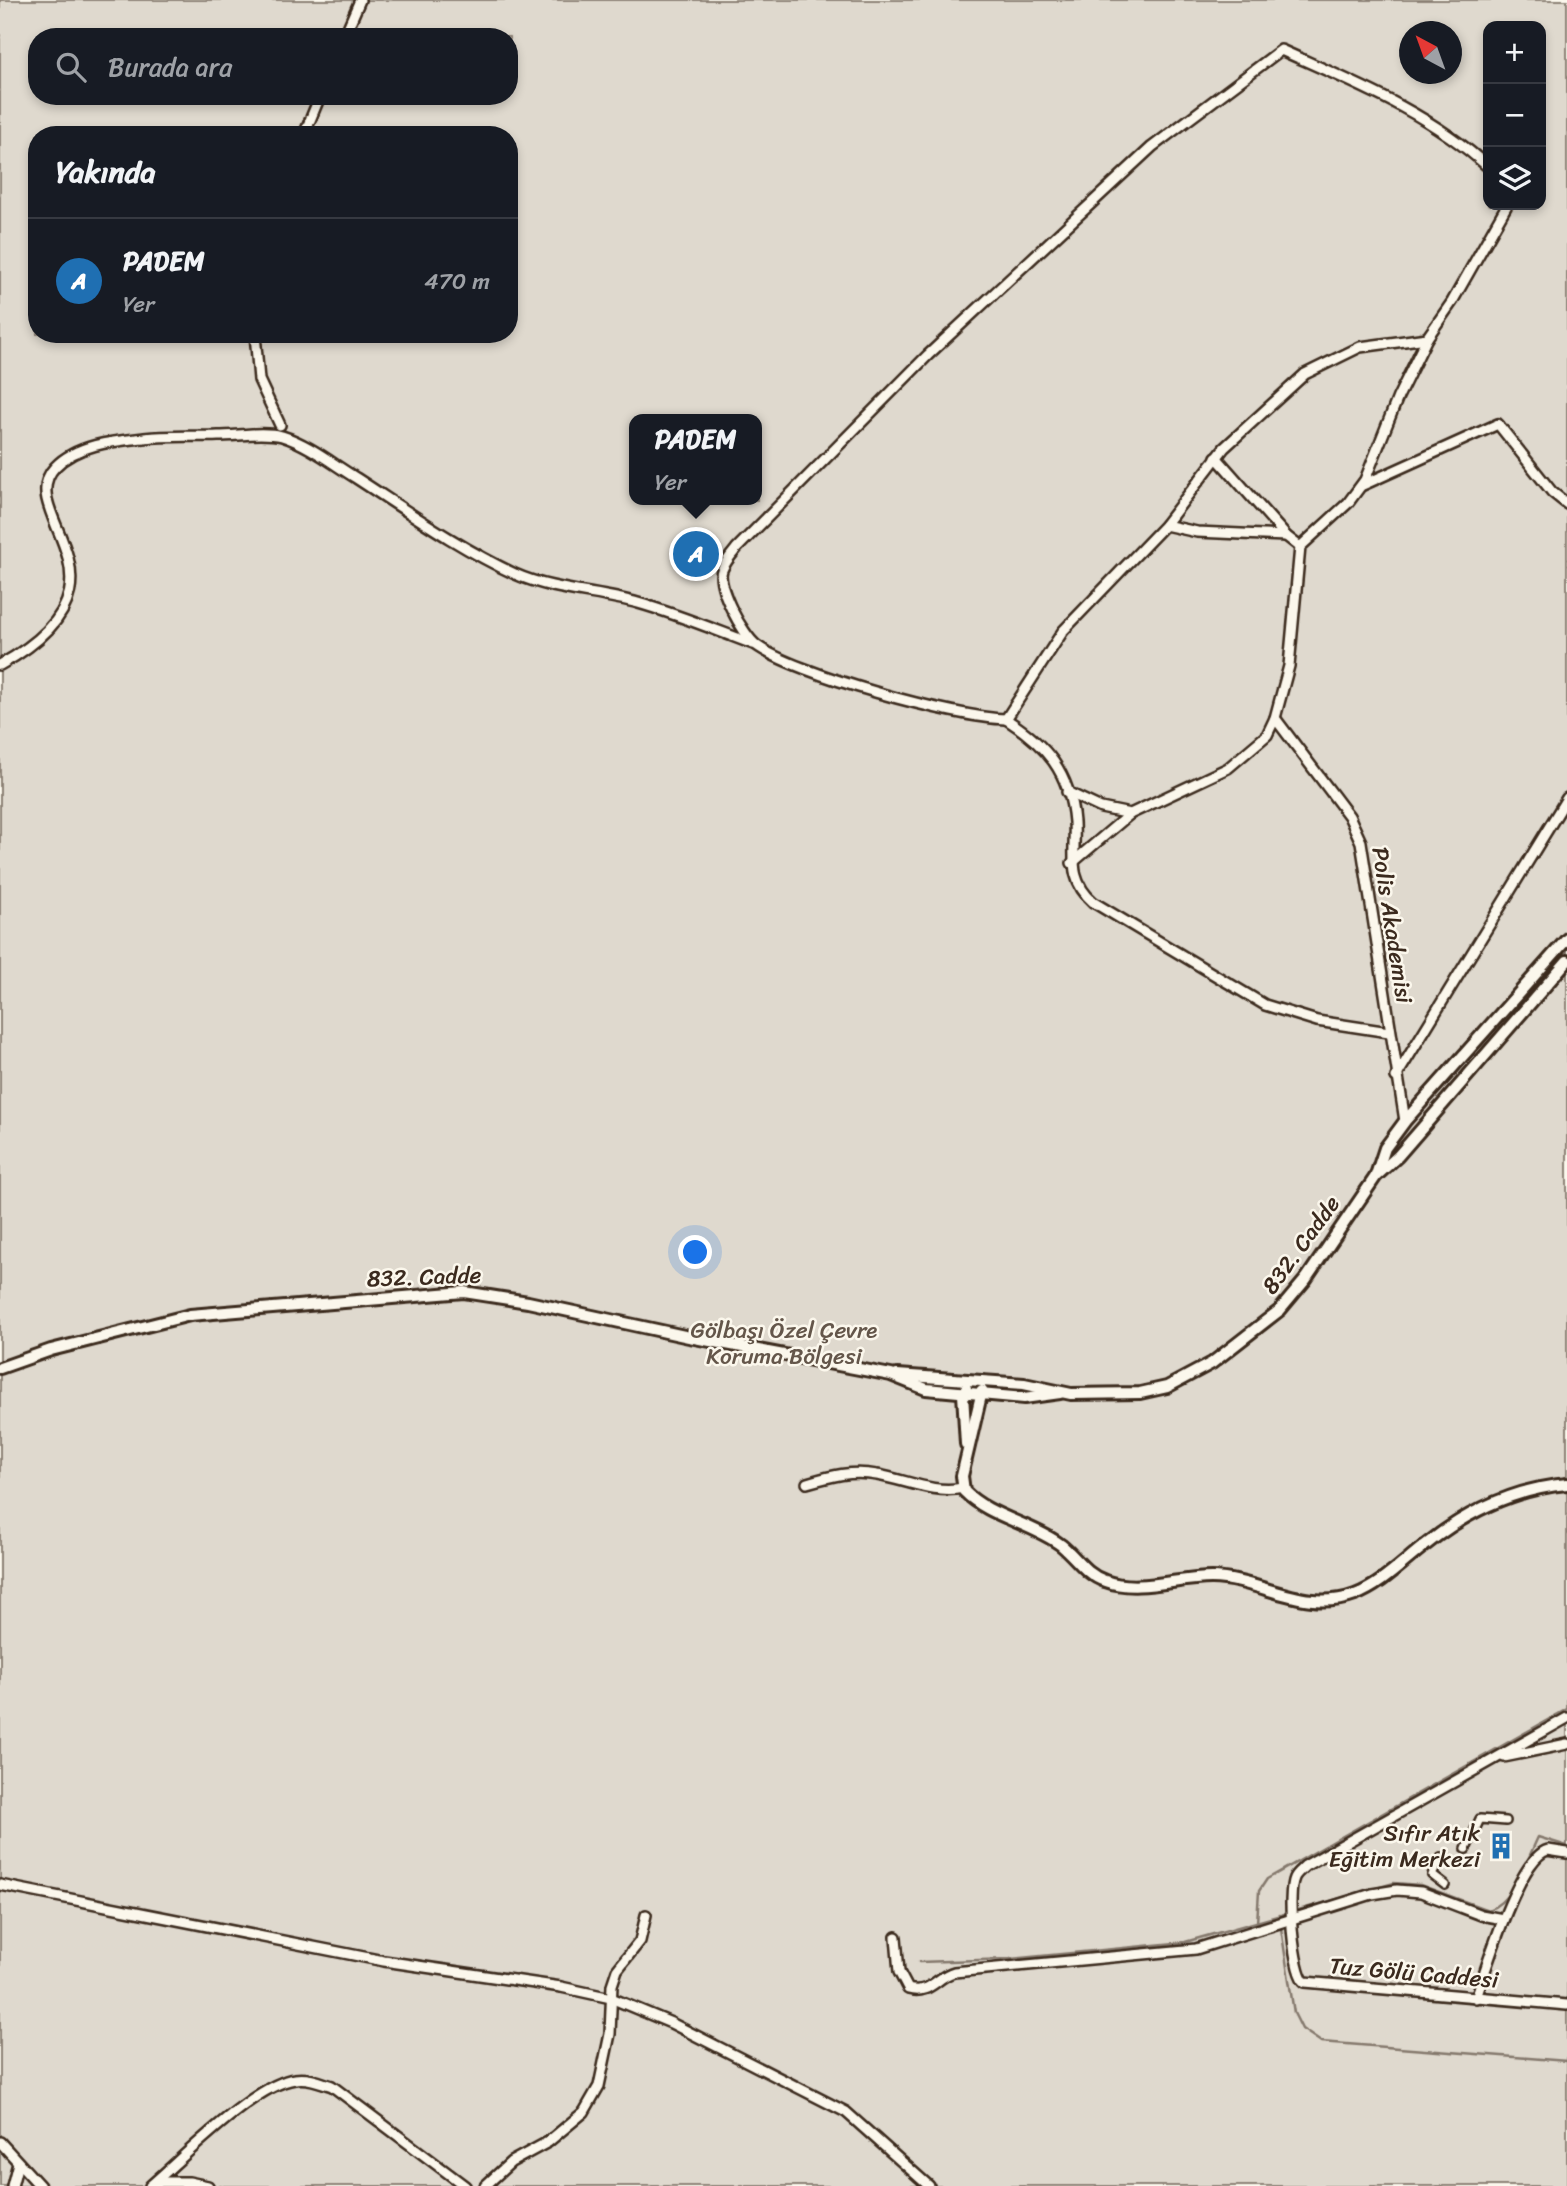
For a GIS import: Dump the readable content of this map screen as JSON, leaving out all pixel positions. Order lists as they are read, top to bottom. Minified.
{"streets":{"street":["Polis Akademisi","832. Cadde","Tuz Gölü Caddesi"]},"crossings":[["Polis Akademisi","832. Cadde"]],"parks":["Gölbaşı Özel Çevre Koruma Bölgesi"],"places":{"building":["Sıfır Atık Eğitim Merkezi"]},"north":"top left","page":{"map_buttons":["+","−"],"search":"Burada ara","heading":"Yakında","list":[{"mark":"A","name":"PADEM","note":"Yer","value":"470 m"}],"popup":["PADEM","Yer"],"pins":"A"}}
